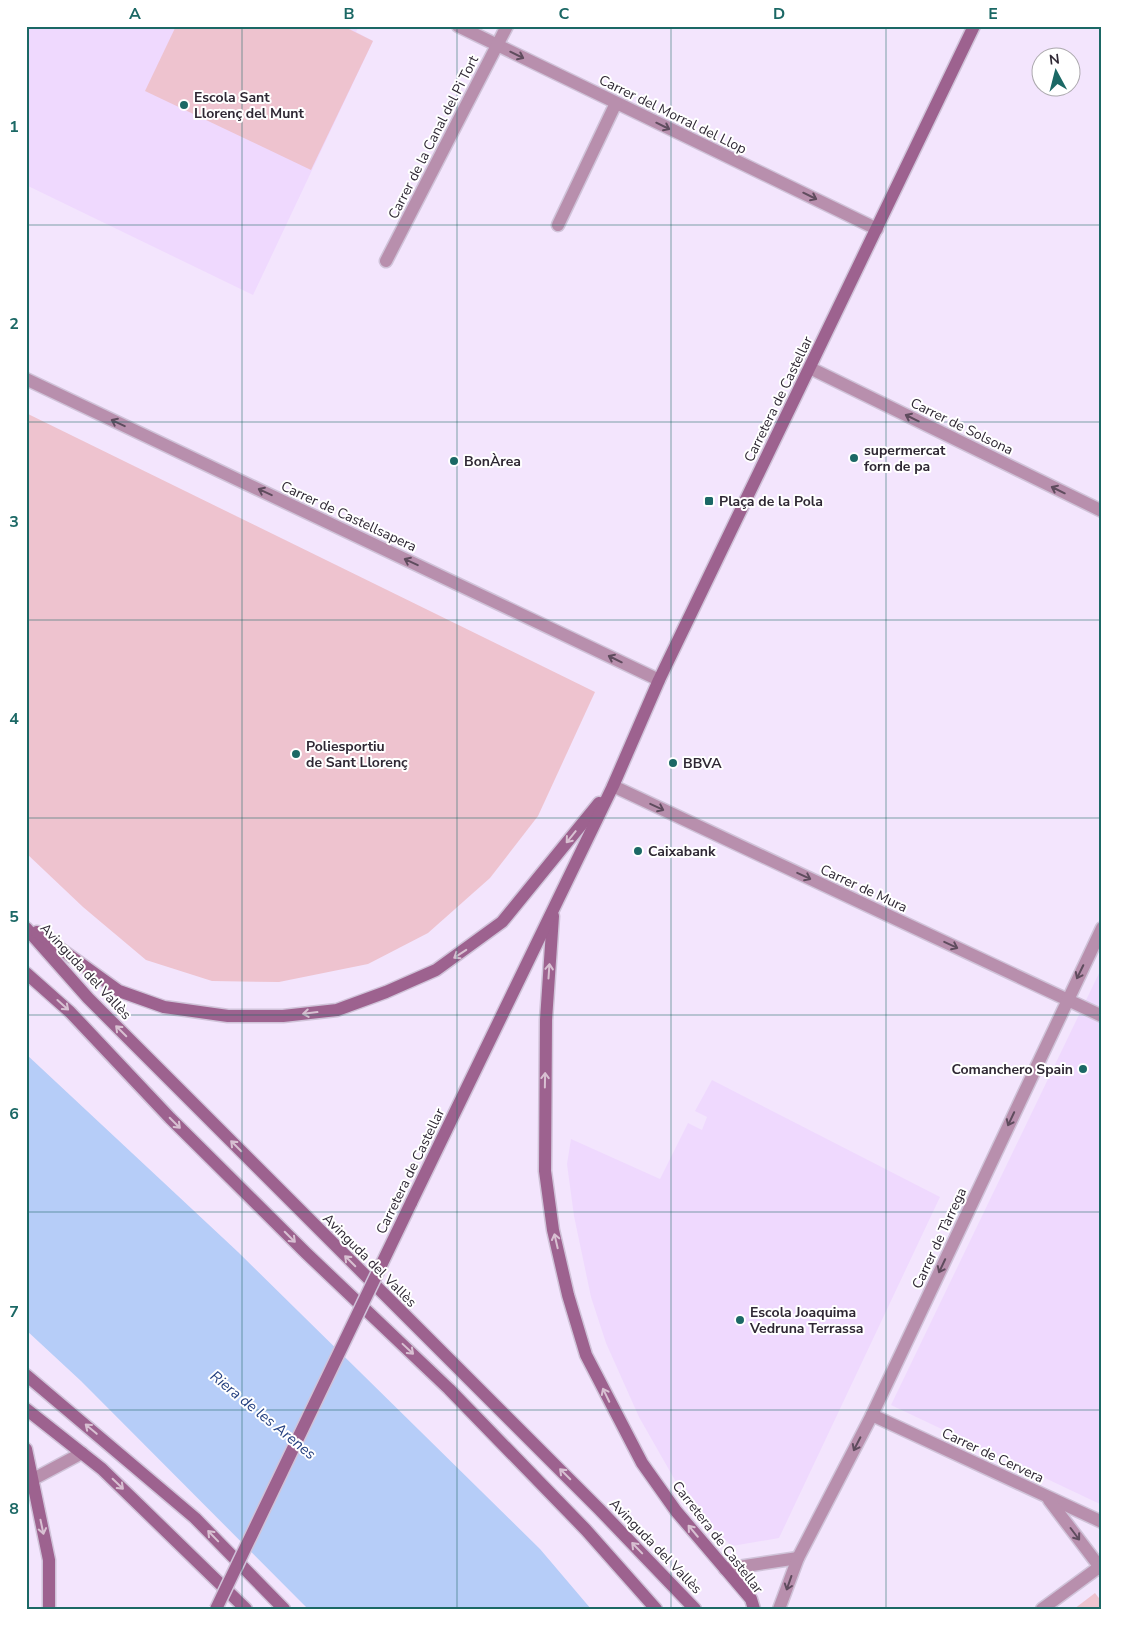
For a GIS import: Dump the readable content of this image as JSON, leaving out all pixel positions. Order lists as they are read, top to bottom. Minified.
{"streets":{"street":["Carrer del Morral del Llop","Carrer de la Canal del Pi Tort","Carretera de Castellar","Carrer de Solsona","Carrer de Castellsapera","Carrer de Mura","Avinguda del Vallès","Carrer de Tàrrega","Carrer de Cervera"]},"crossings":[["Carrer del Morral del Llop","Carrer de la Canal del Pi Tort"],["Carrer del Morral del Llop","Carretera de Castellar"],["Carretera de Castellar","Carrer de Solsona"],["Carretera de Castellar","Carrer de Castellsapera"],["Carretera de Castellar","Carrer de Mura"],["Carrer de Mura","Carrer de Tàrrega"],["Carrer de Tàrrega","Carrer de Cervera"]],"one_way":["Carrer del Morral del Llop","Carrer de Solsona","Carrer de Castellsapera","Carrer de Mura","Carrer de Tàrrega"],"water":["Riera de les Arenes"],"places":{"other":["Escola Sant Llorenç del Munt","supermercat forn de pa","BonÀrea","Poliesportiu de Sant Llorenç","BBVA","Caixabank","Comanchero Spain","Escola Joaquima Vedruna Terrassa"],"transit":["Plaça de la Pola"]},"north":"top","grid":{"columns":["A","B","C","D","E"],"rows":["1","2","3","4","5","6","7","8"]}}
